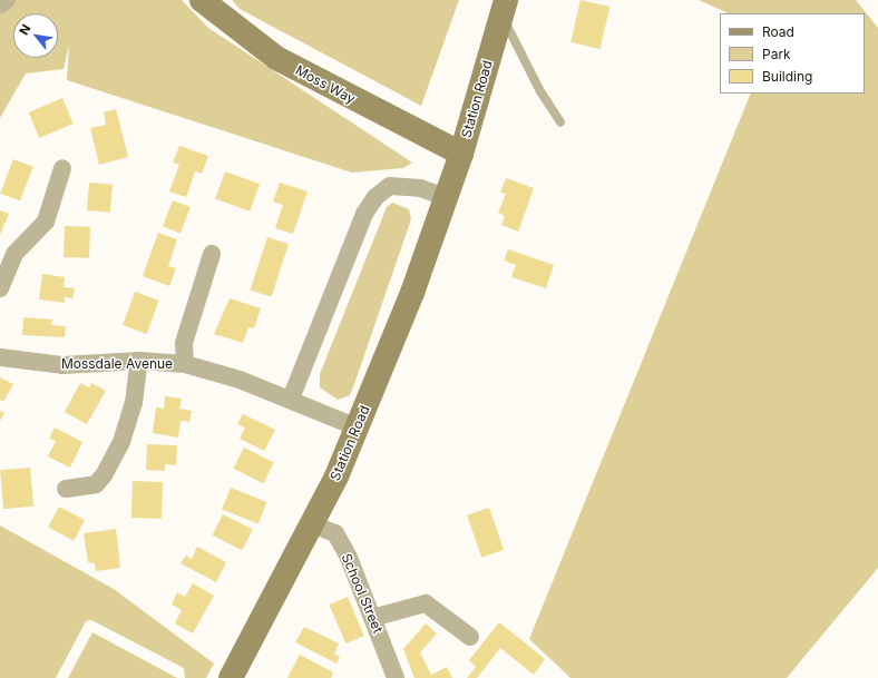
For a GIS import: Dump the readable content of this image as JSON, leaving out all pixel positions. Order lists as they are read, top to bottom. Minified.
{"streets":{"main road":["Moss Way","Station Road"],"street":["Mossdale Avenue","School Street"]},"crossings":[["Moss Way","Station Road"],["Station Road","Mossdale Avenue"],["Station Road","School Street"]],"legend":["Road","Park","Building"],"north":"top left"}
